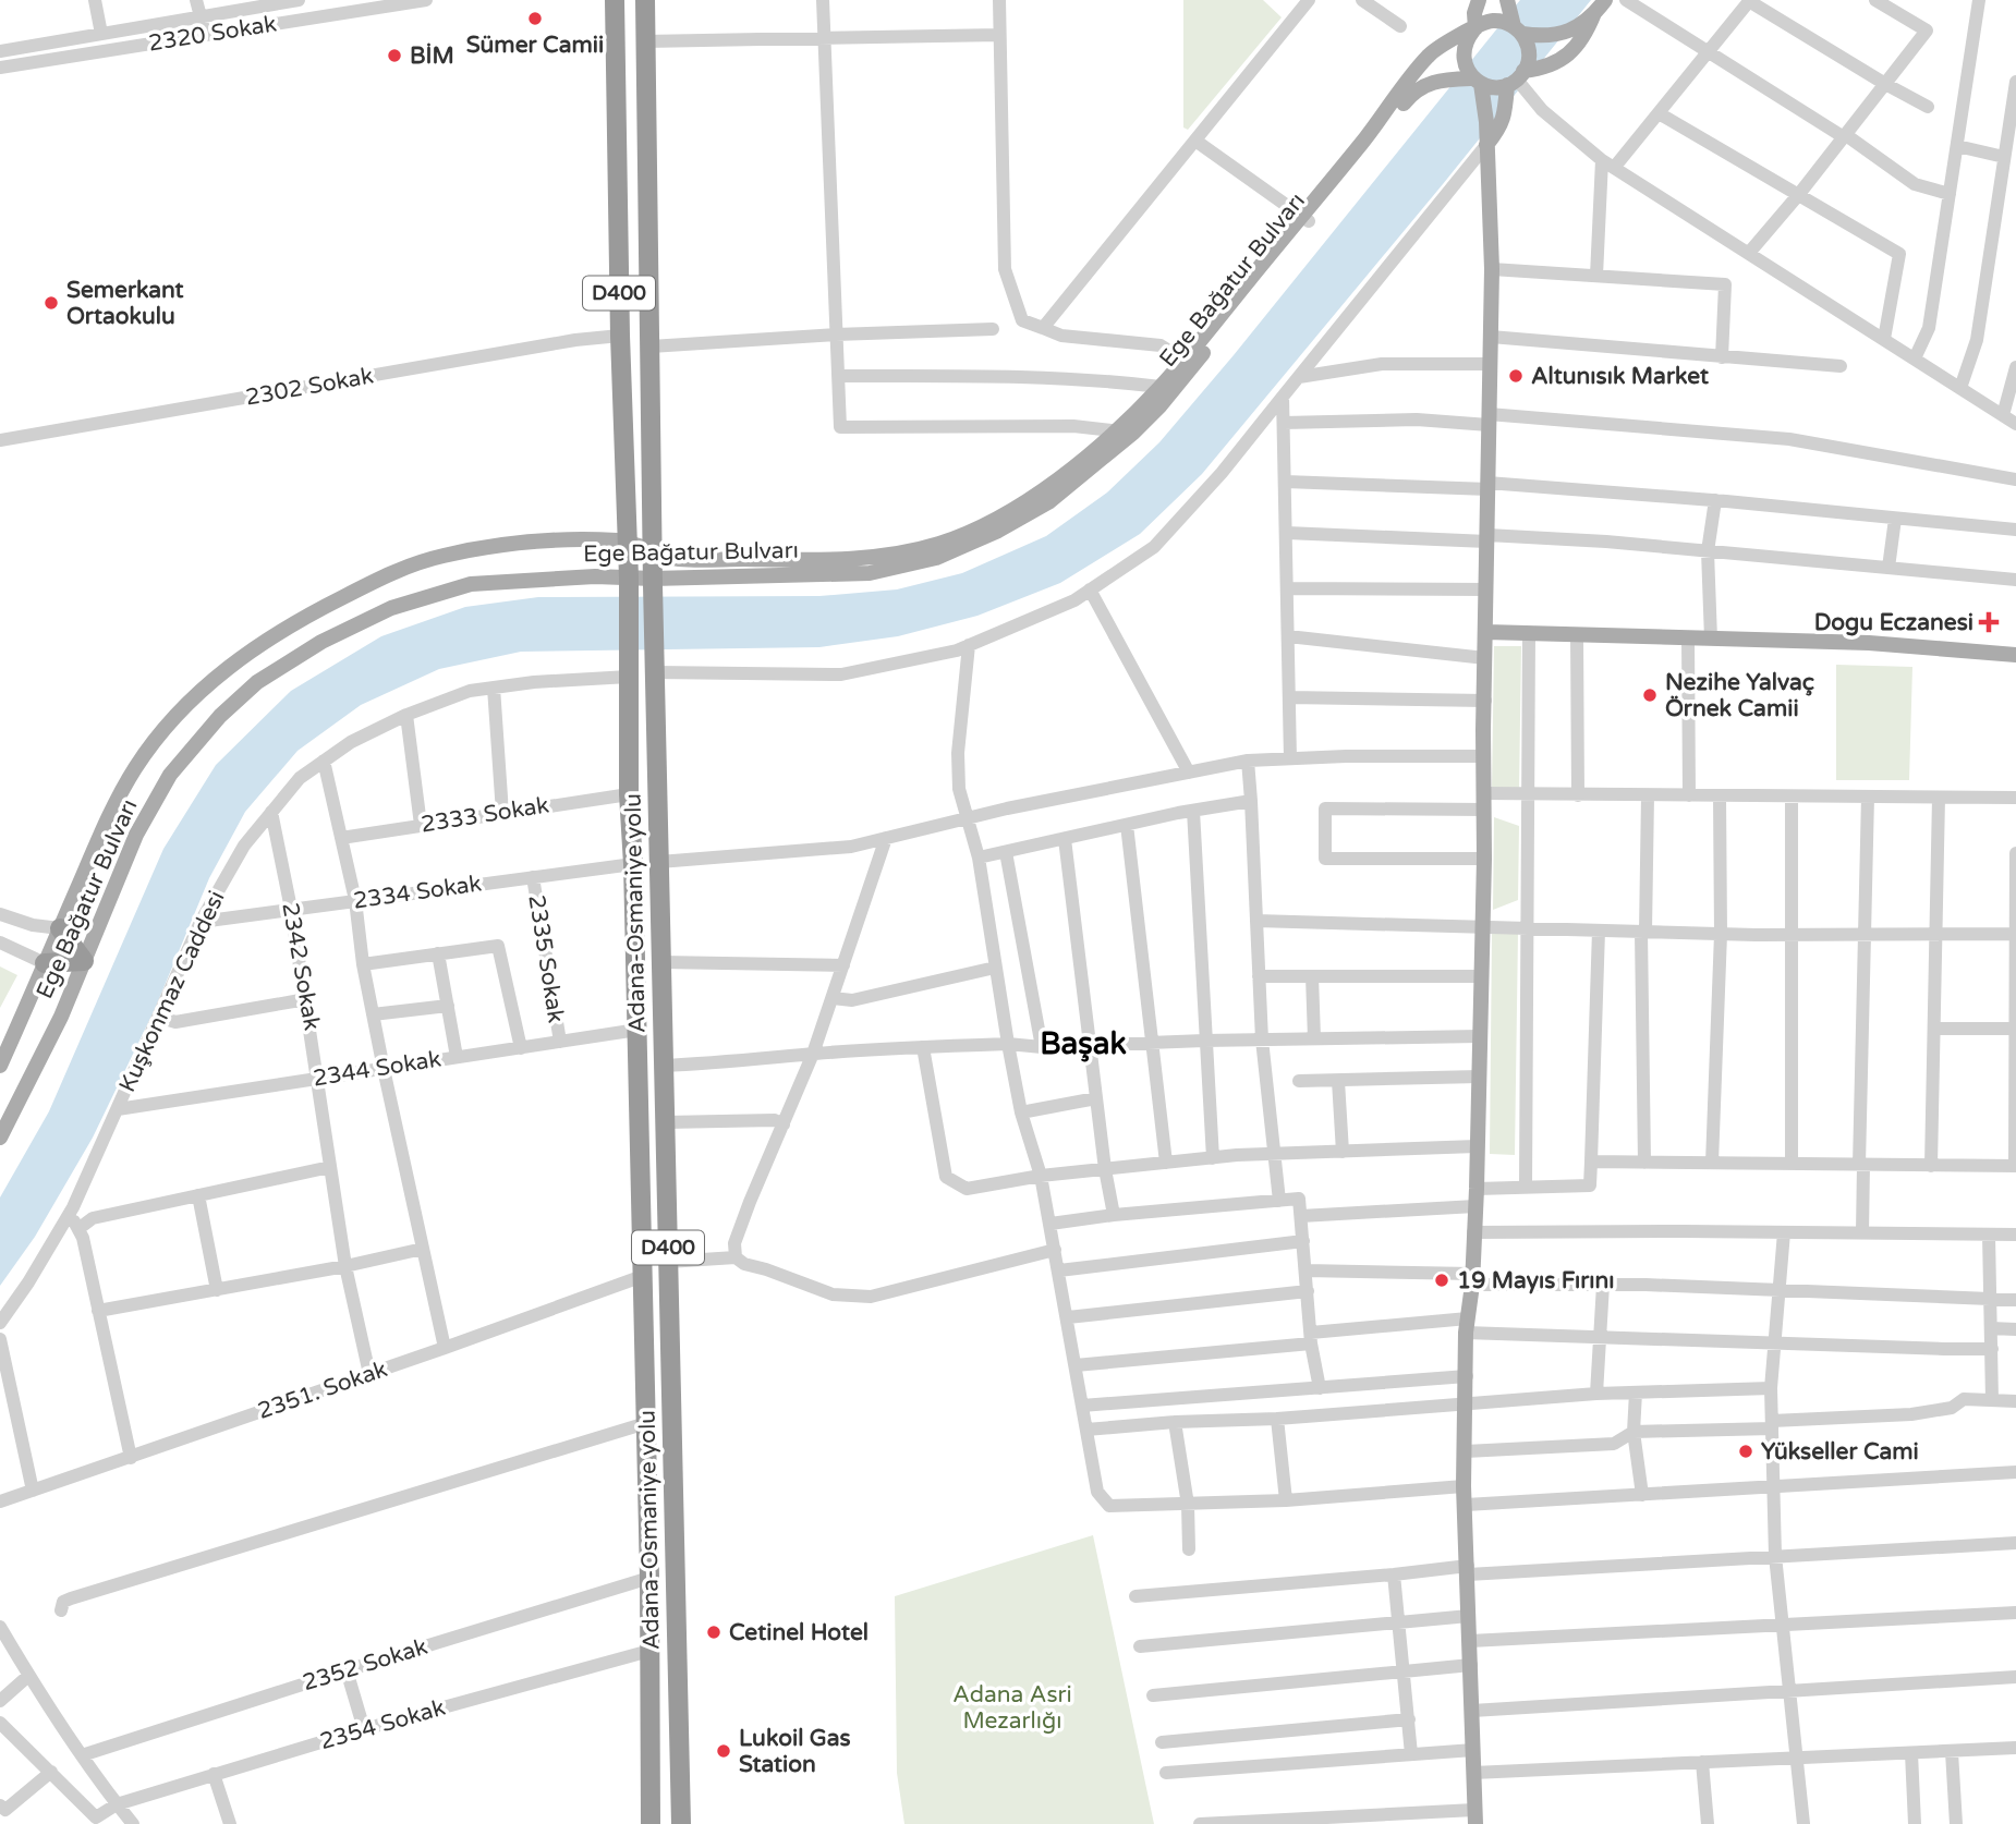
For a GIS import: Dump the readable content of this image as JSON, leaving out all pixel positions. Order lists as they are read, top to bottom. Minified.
{"streets":{"highway":["D400","Adana-Osmaniye yolu"],"main road":["Ege Bağatur Bulvarı"],"street":["2320 Sokak","2302 Sokak","2333 Sokak","2334 Sokak","2335 Sokak","2342 Sokak","Kuşkonmaz Caddesi","2344 Sokak","2351. Sokak","2352 Sokak","2354 Sokak"]},"crossings":[["Ege Bağatur Bulvarı","D400"],["Ege Bağatur Bulvarı","Adana-Osmaniye yolu"],["D400","2302 Sokak"],["D400","2333 Sokak"],["D400","2334 Sokak"],["D400","Kuşkonmaz Caddesi"],["D400","2344 Sokak"],["D400","2351. Sokak"],["D400","2352 Sokak"],["D400","2354 Sokak"],["2334 Sokak","2335 Sokak"],["2334 Sokak","2342 Sokak"],["2334 Sokak","Kuşkonmaz Caddesi"],["2335 Sokak","2344 Sokak"],["2342 Sokak","Kuşkonmaz Caddesi"],["2342 Sokak","2344 Sokak"],["2342 Sokak","2351. Sokak"],["Kuşkonmaz Caddesi","2344 Sokak"]],"districts":["Başak"],"parks":["Adana Asri Mezarlığı"],"places":{"other":["Sümer Camii","BİM","Semerkant Ortaokulu","Altunısık Market","Nezihe Yalvaç Örnek Camii","19 Mayıs Fırını","Yükseller Cami","Cetinel Hotel","Lukoil Gas Station"],"health":["Dogu Eczanesi"]}}
